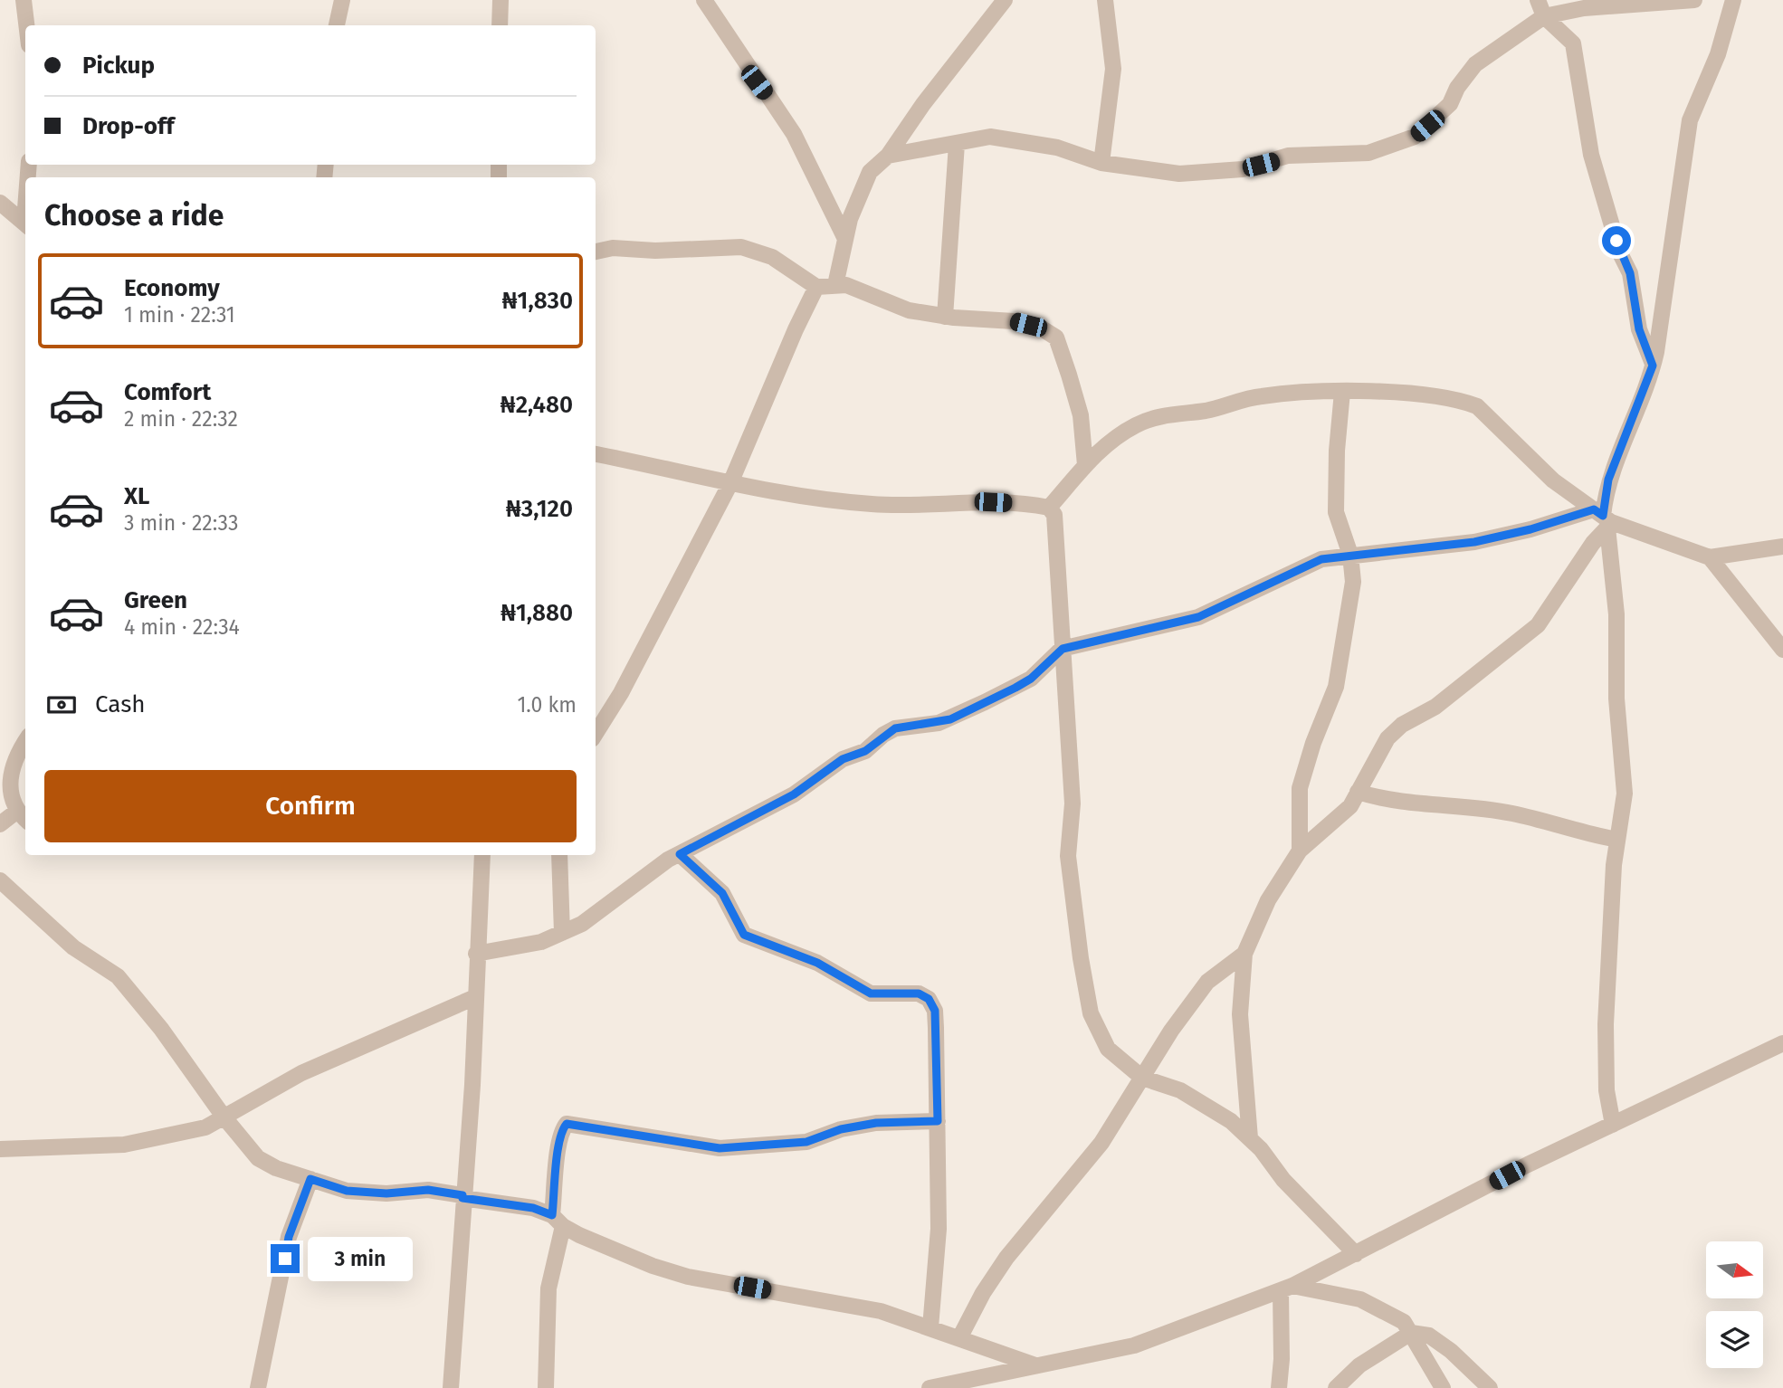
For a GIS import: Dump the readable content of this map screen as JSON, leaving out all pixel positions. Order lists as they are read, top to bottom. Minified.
{"north":"right","page":{"banner":["Pickup","Drop-off"],"heading":"Choose a ride","list":[{"name":"Economy","note":"1 min · 22:31","value":"₦1,830"},{"name":"Comfort","note":"2 min · 22:32","value":"₦2,480"},{"name":"XL","note":"3 min · 22:33","value":"₦3,120"},{"name":"Green","note":"4 min · 22:34","value":"₦1,880"}],"pay":["Cash","1.0 km"],"buttons":"Confirm","bubble":"3 min"}}
